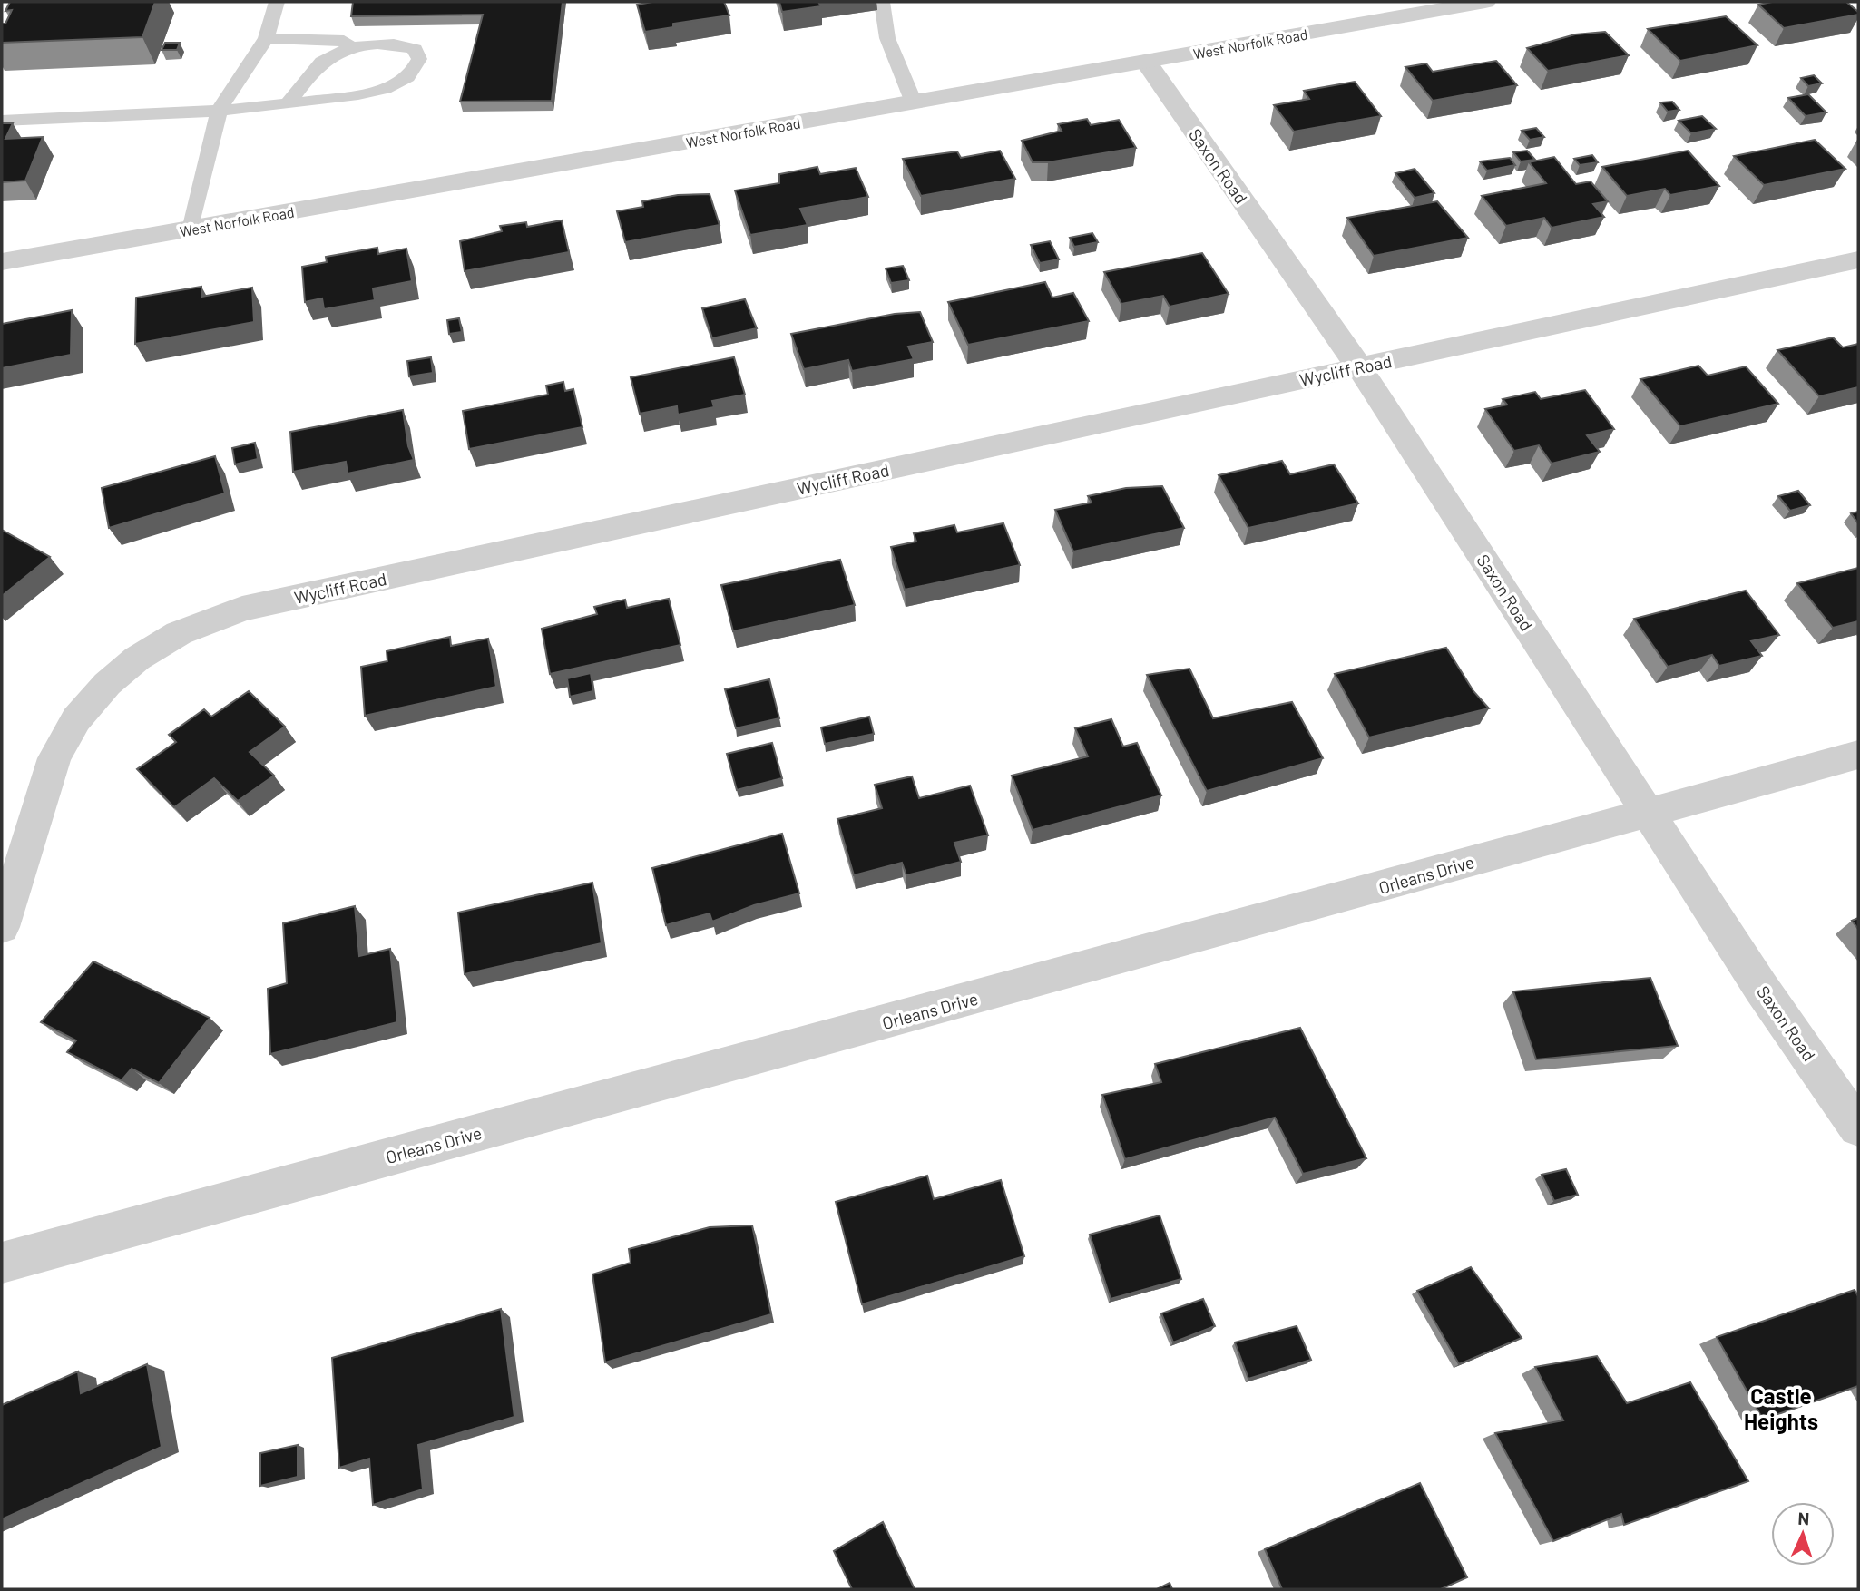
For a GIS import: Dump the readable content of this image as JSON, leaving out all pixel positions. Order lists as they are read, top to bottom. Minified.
{"streets":{"street":["West Norfolk Road","Saxon Road","Wycliff Road","Orleans Drive"]},"crossings":[["West Norfolk Road","Saxon Road"],["Saxon Road","Wycliff Road"],["Saxon Road","Orleans Drive"]],"districts":["Castle Heights"],"north":"top"}
